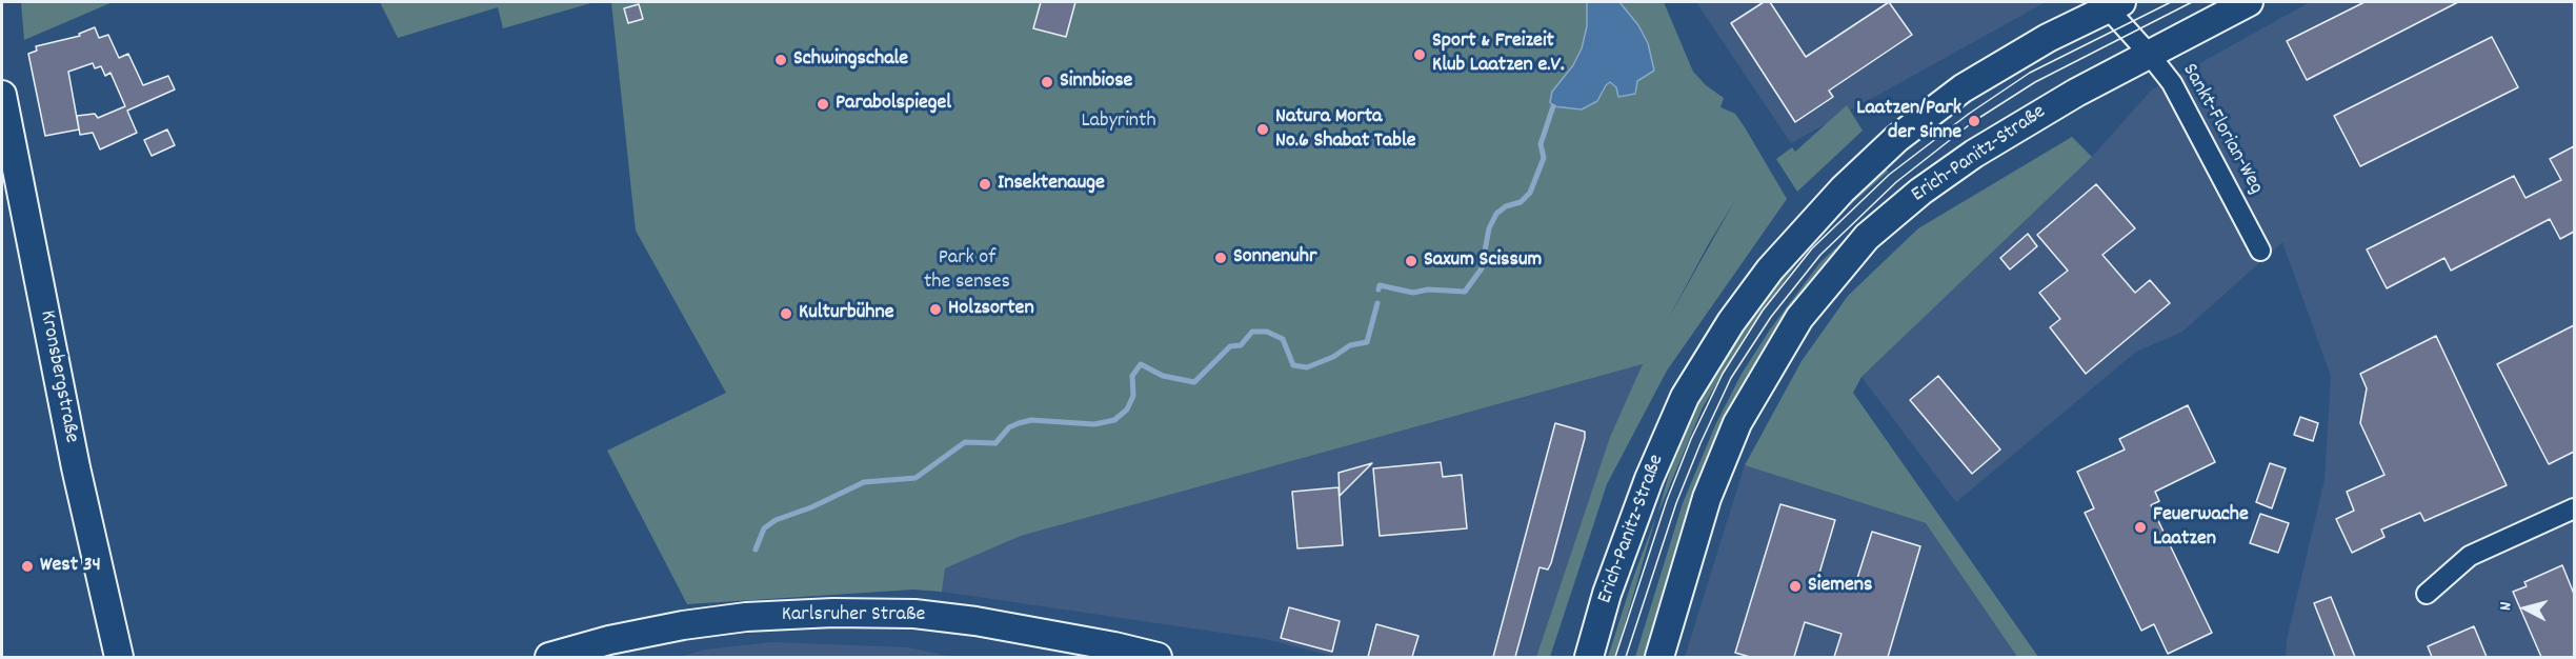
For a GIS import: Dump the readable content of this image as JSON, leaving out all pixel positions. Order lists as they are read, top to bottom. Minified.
{"streets":{"main road":["Erich-Panitz-Straße","Kronsbergstraße","Karlsruher Straße"],"street":["Sankt-Florian-Weg"]},"crossings":[["Sankt-Florian-Weg","Erich-Panitz-Straße"]],"parks":["Labyrinth","Park of the senses"],"places":["Sport & Freizeit Klub Laatzen e.V.","Schwingschale","Sinnbiose","Parabolspiegel","Laatzen/Park der Sinne","Natura Morta No.6 Shabat Table","Insektenauge","Sonnenuhr","Saxum Scissum","Holzsorten","Kulturbühne","Feuerwache Laatzen","West 34","Siemens"],"north":"left"}
